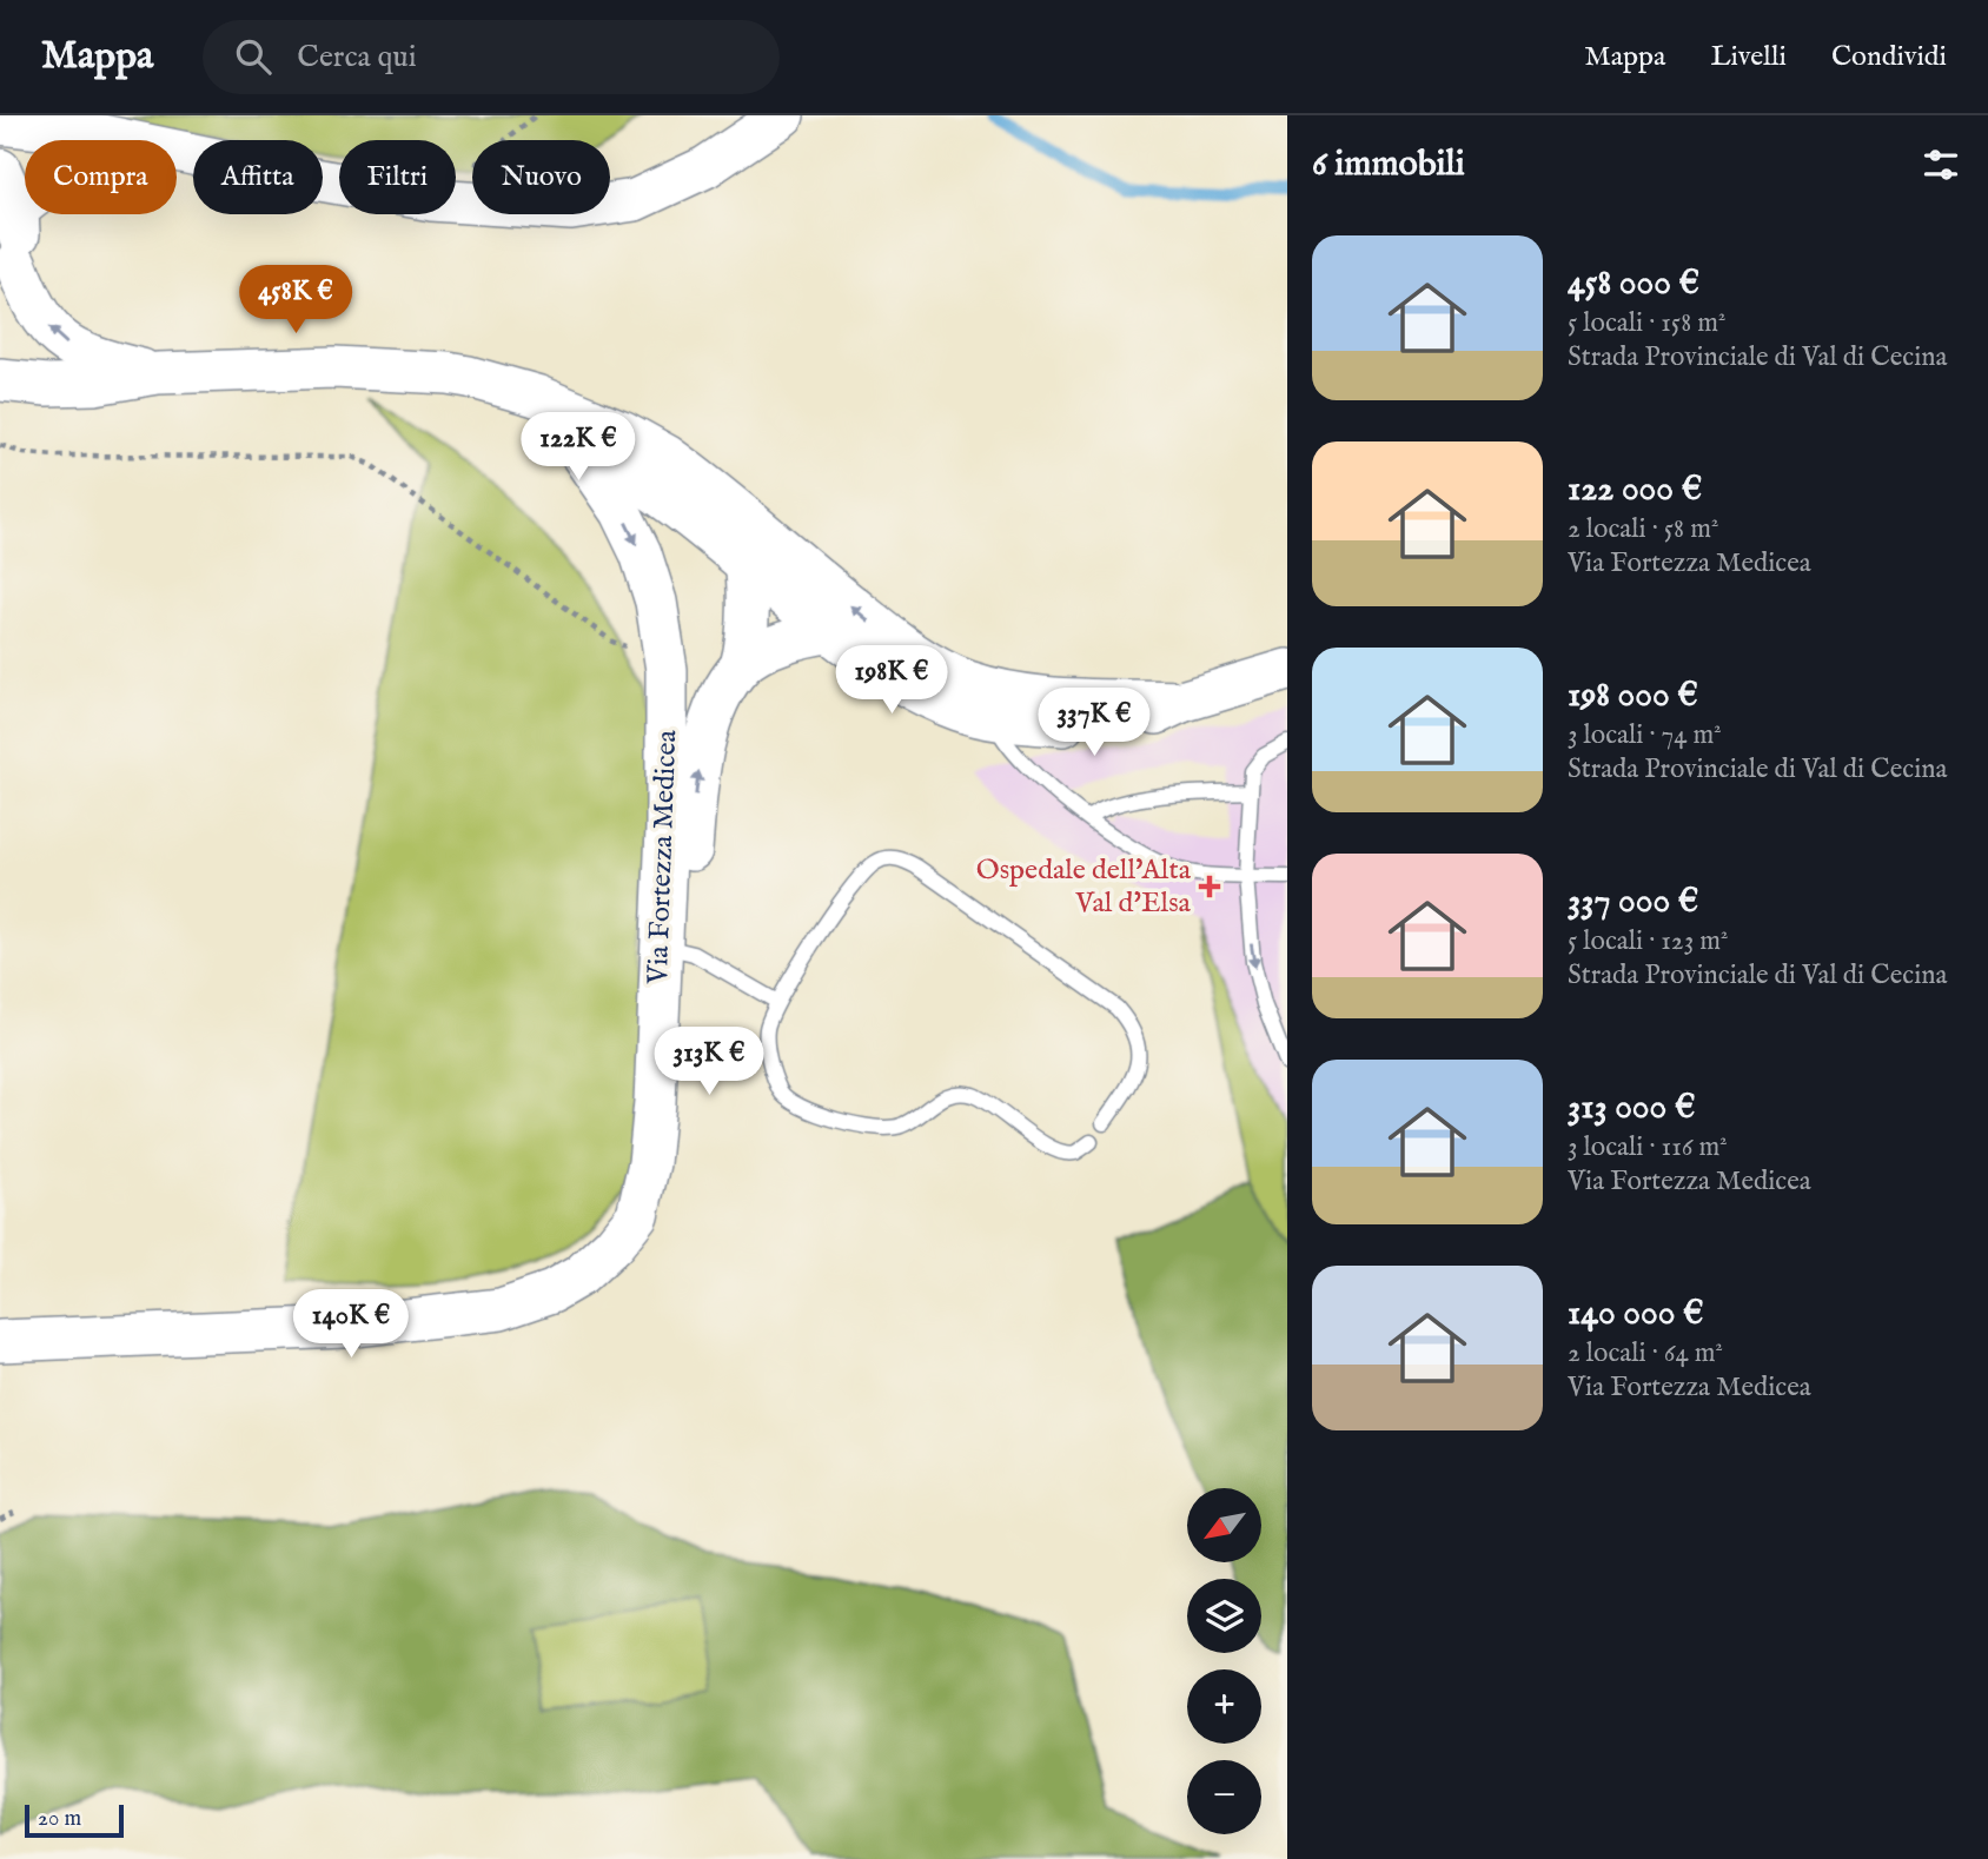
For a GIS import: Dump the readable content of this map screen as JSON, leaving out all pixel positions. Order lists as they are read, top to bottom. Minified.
{"streets":{"main road":["Via Fortezza Medicea"]},"one_way":["Via Fortezza Medicea"],"places":{"health":["Ospedale dell'Alta Val d'Elsa"]},"scale_bar":"20 m","north":"bottom left","page":{"header":"Mappa","search":"Cerca qui","nav":["Mappa","Livelli","Condividi"],"heading":"6 immobili","chip":["Compra","Affitta","Filtri","Nuovo"],"list":[{"name":"458 000 €","note":"5 locali · 158 m² · Strada Provinciale di Val di Cecina"},{"name":"122 000 €","note":"2 locali · 58 m² · Via Fortezza Medicea"},{"name":"198 000 €","note":"3 locali · 74 m² · Strada Provinciale di Val di Cecina"},{"name":"337 000 €","note":"5 locali · 123 m² · Strada Provinciale di Val di Cecina"},{"name":"313 000 €","note":"3 locali · 116 m² · Via Fortezza Medicea"},{"name":"140 000 €","note":"2 locali · 64 m² · Via Fortezza Medicea"}],"price":["458K €","122K €","198K €","337K €","313K €","140K €"],"map_buttons":["+","−"],"scale":"20 m"}}
